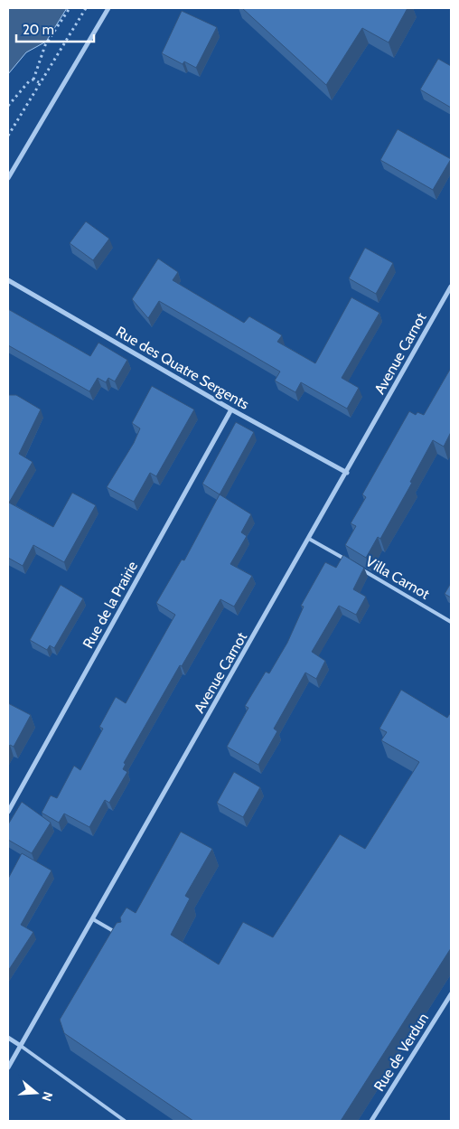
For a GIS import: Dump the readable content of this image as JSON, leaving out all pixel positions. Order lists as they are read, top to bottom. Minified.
{"streets":{"street":["Avenue Carnot","Rue des Quatre Sergents","Rue de la Prairie","Rue de Verdun"],"lane":["Villa Carnot"]},"crossings":[["Avenue Carnot","Rue des Quatre Sergents"],["Avenue Carnot","Villa Carnot"],["Rue des Quatre Sergents","Rue de la Prairie"]],"scale_bar":"20 m","north":"right"}
